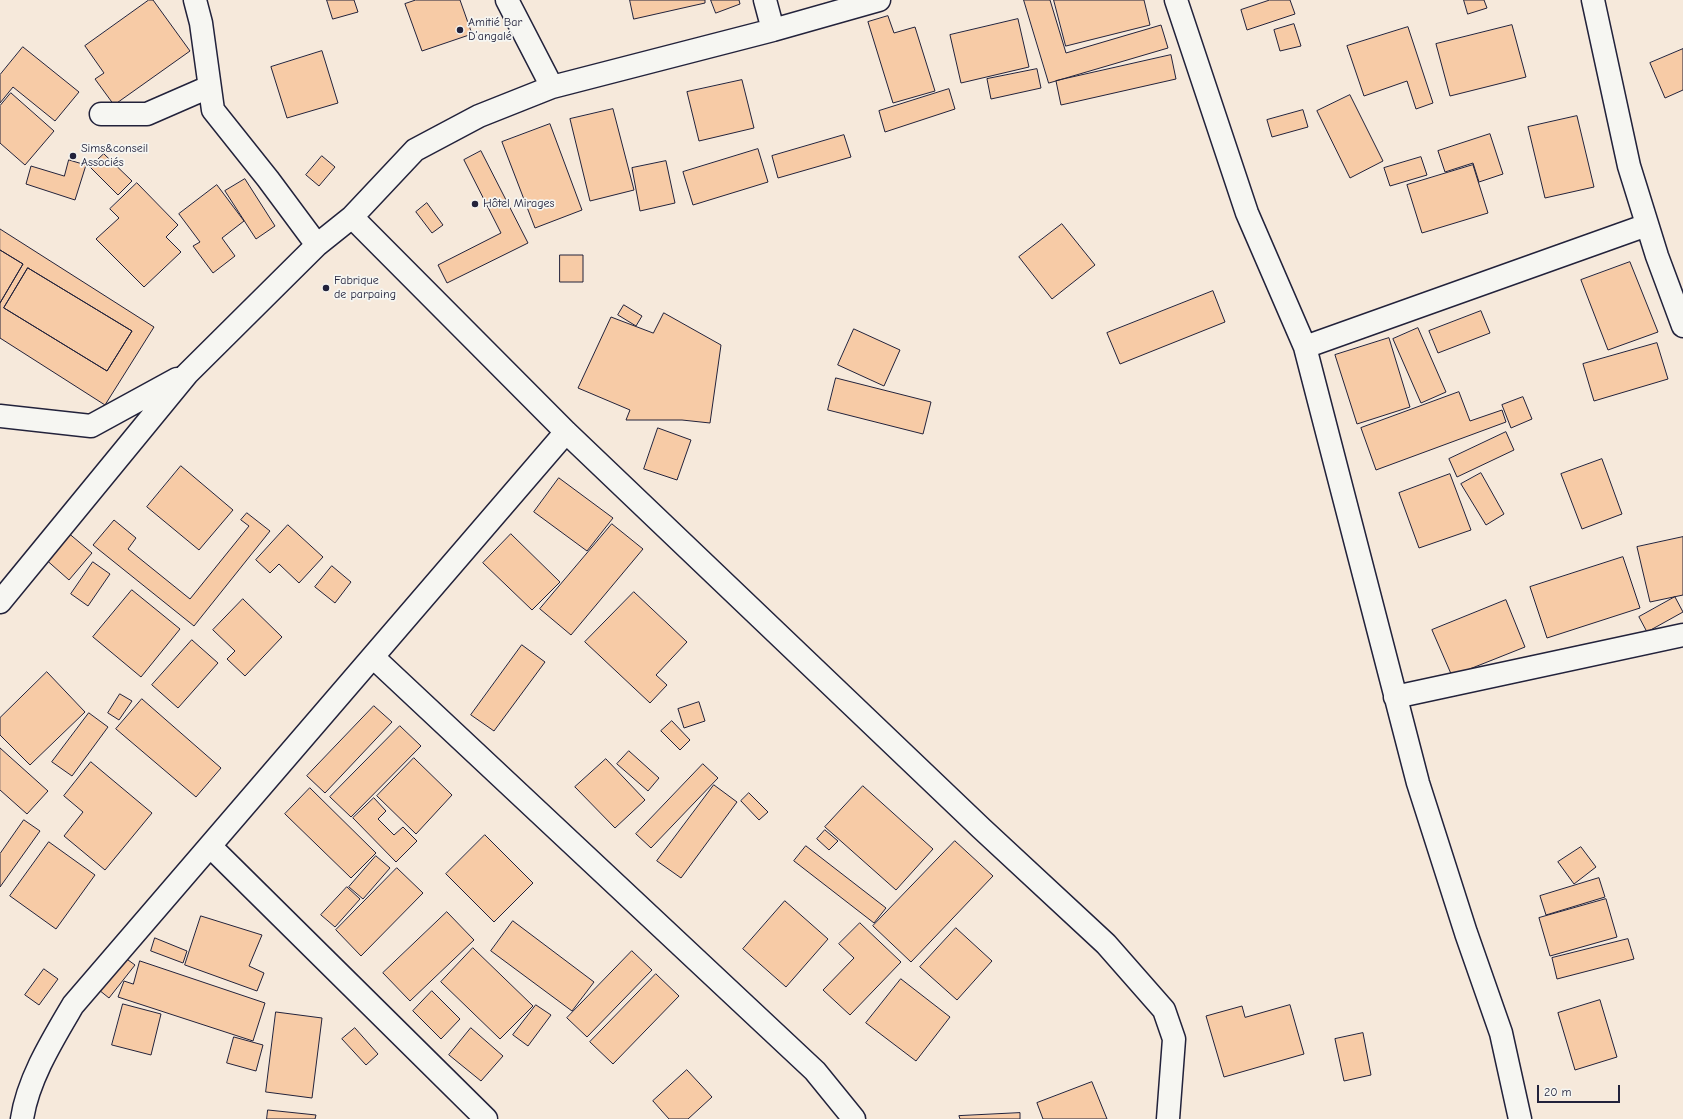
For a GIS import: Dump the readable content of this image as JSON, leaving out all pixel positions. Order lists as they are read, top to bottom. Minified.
{"places":["Amitié Bar D’angalé","Sims&conseil Associés","Hôtel Mirages","Fabrique de parpaing"],"scale_bar":"20 m"}
